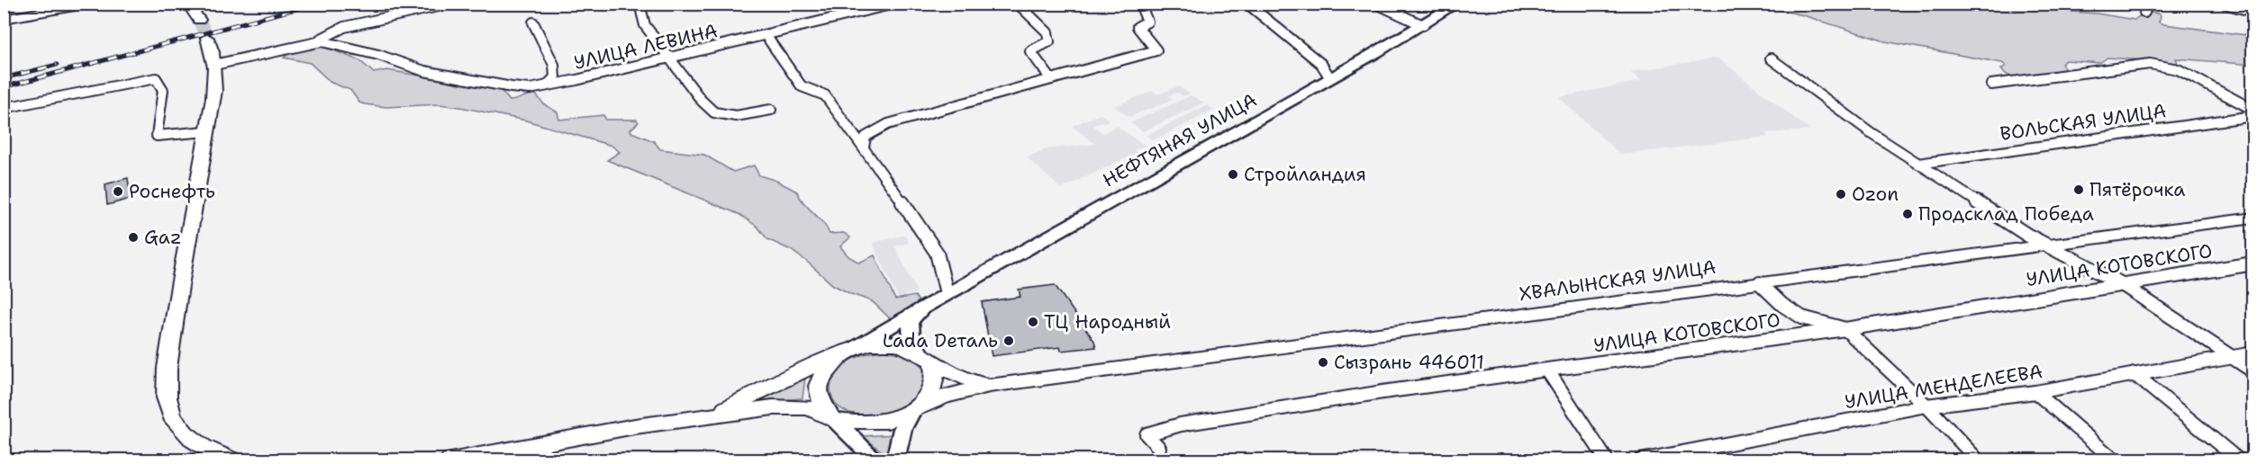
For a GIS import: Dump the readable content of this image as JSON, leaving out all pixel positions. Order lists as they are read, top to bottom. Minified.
{"streets":{"main road":["ХВАЛЫНСКАЯ УЛИЦА"],"street":["УЛИЦА ЛЕВИНА","ВОЛЬСКАЯ УЛИЦА","НЕФТЯНАЯ УЛИЦА","УЛИЦА КОТОВСКОГО","УЛИЦА МЕНДЕЛЕЕВА"]},"crossings":[["НЕФТЯНАЯ УЛИЦА","ХВАЛЫНСКАЯ УЛИЦА"]],"places":["Стройландия","Пятёрочка","Роснефть","Ozon","Продсклад Победа","Gaz","ТЦ Народный","Lada Dеталь","Сызрань 446011"]}
